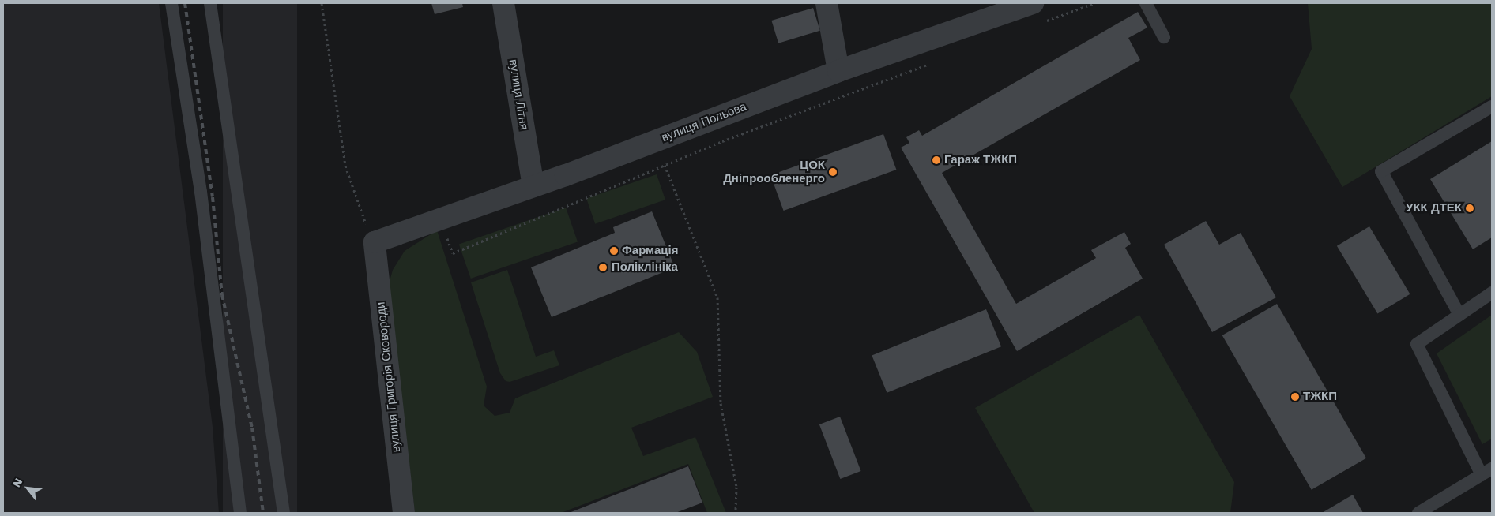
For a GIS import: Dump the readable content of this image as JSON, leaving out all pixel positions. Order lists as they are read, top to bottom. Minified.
{"streets":{"street":["вулиця Літня","вулиця Польова","вулиця Григорія Сковороди"]},"crossings":[["вулиця Літня","вулиця Польова"],["вулиця Польова","вулиця Григорія Сковороди"]],"places":["Гараж ТЖКП","ЦОК Дніпрообленерго","УКК ДТЕК","Фармація","Поліклініка","ТЖКП"],"north":"top left"}
